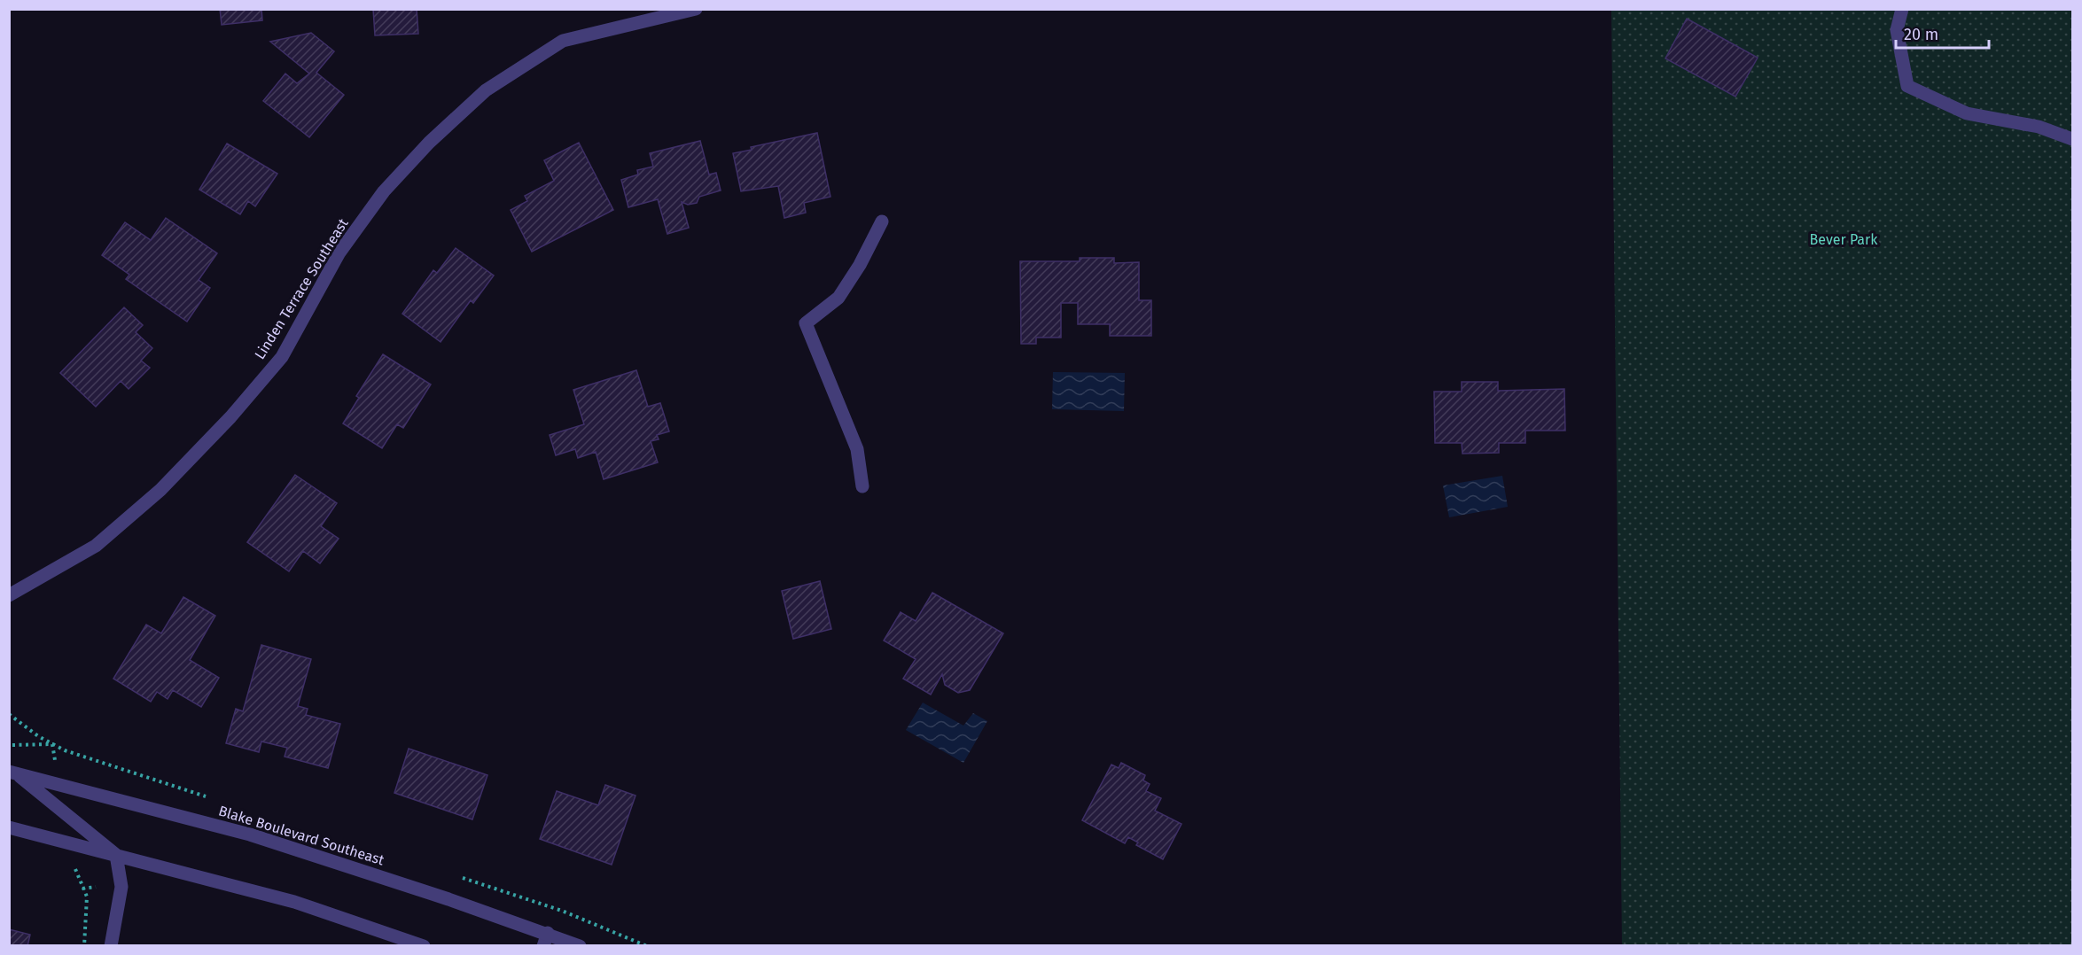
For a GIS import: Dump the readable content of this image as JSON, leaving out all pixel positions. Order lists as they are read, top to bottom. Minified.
{"streets":{"street":["Linden Terrace Southeast","Blake Boulevard Southeast"]},"parks":["Bever Park"],"scale_bar":"20 m"}
